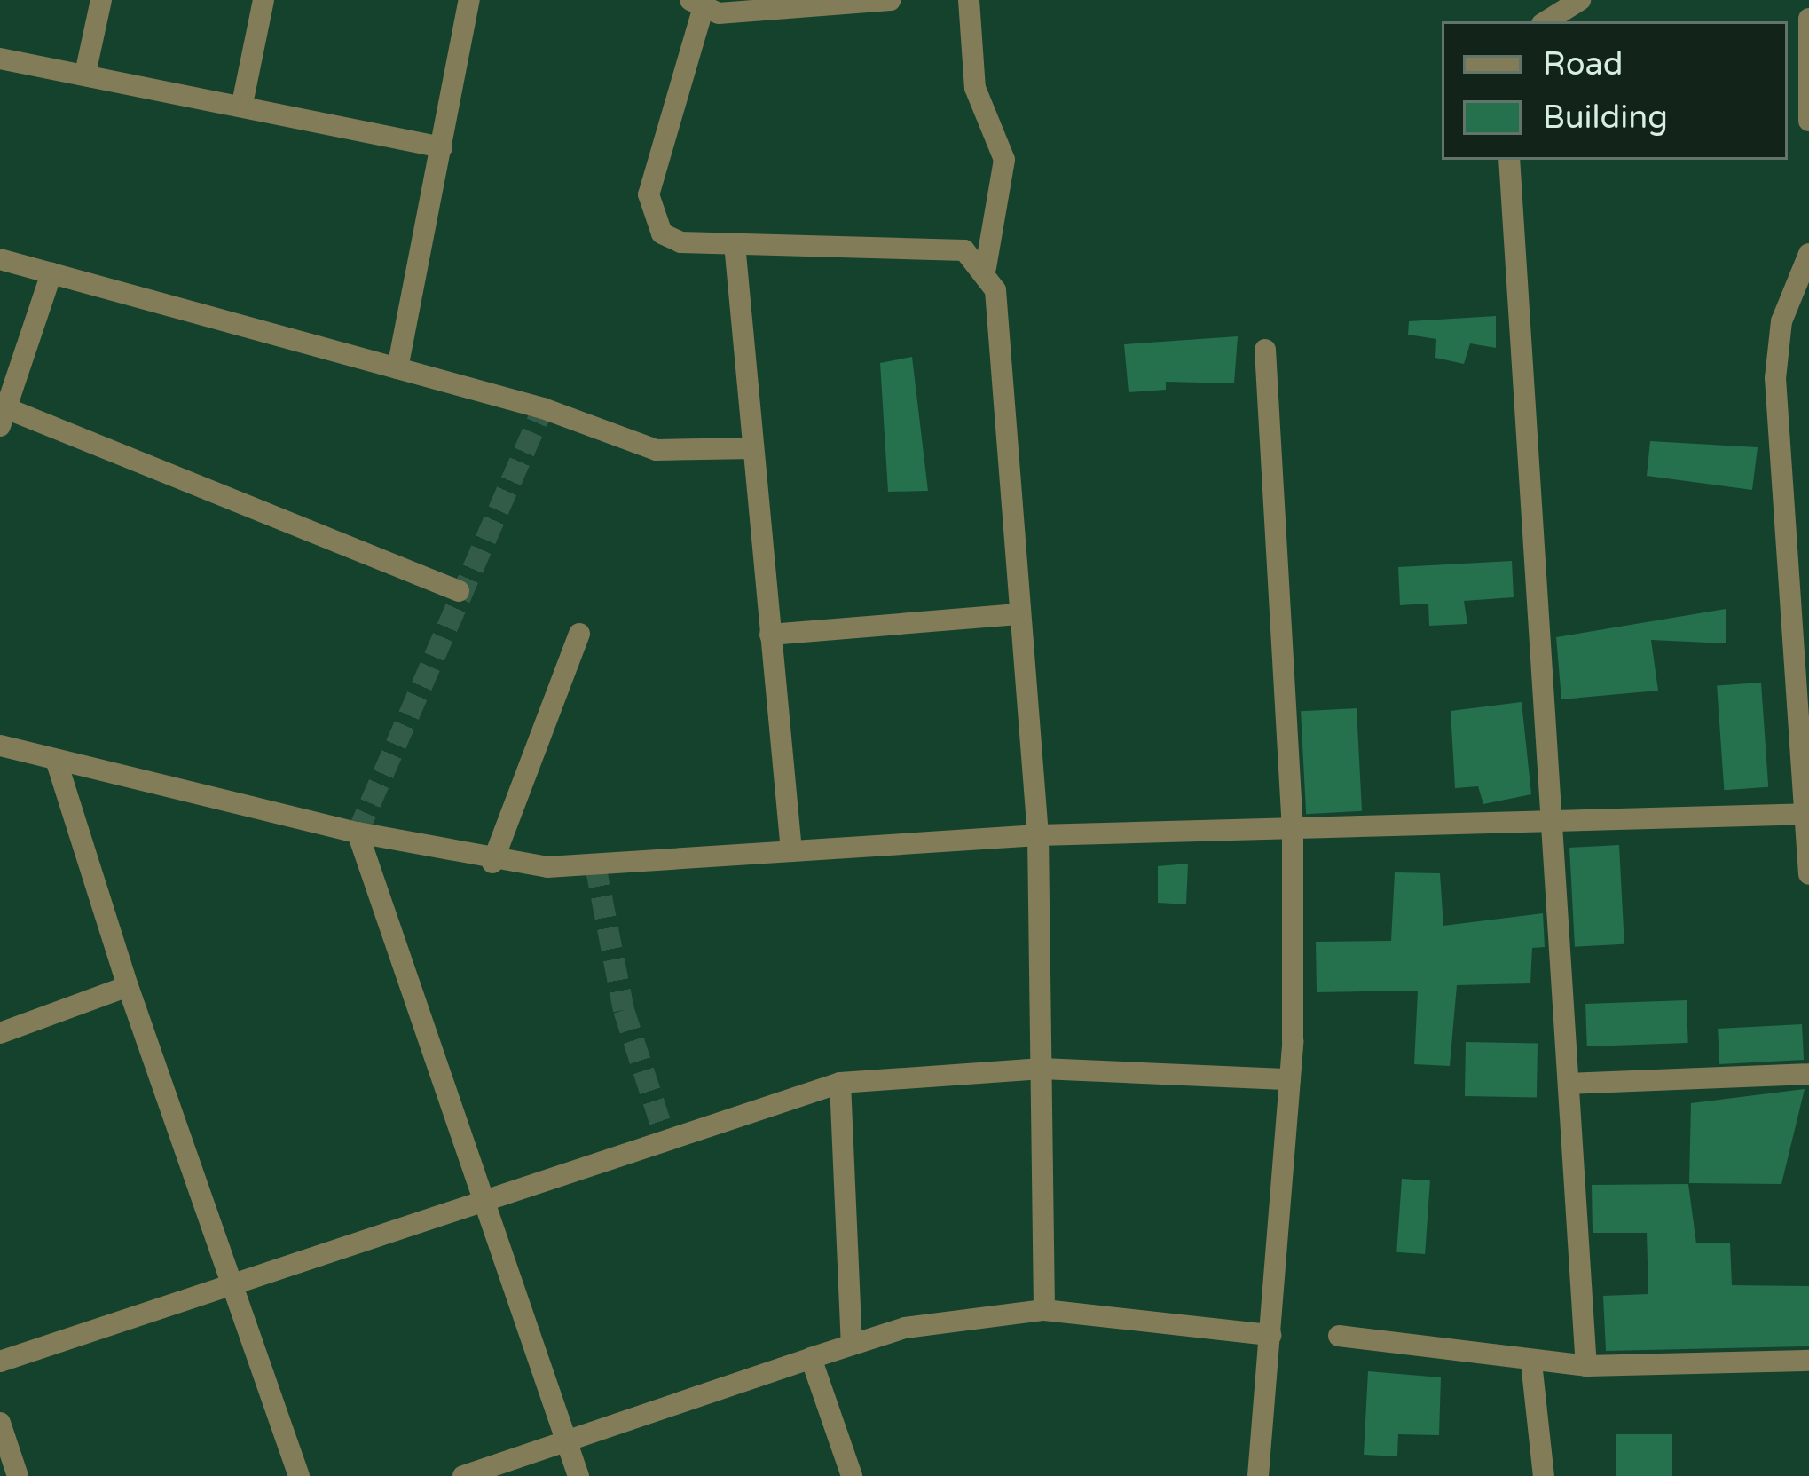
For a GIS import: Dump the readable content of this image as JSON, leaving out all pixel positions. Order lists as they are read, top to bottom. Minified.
{"legend":["Road","Building"]}
